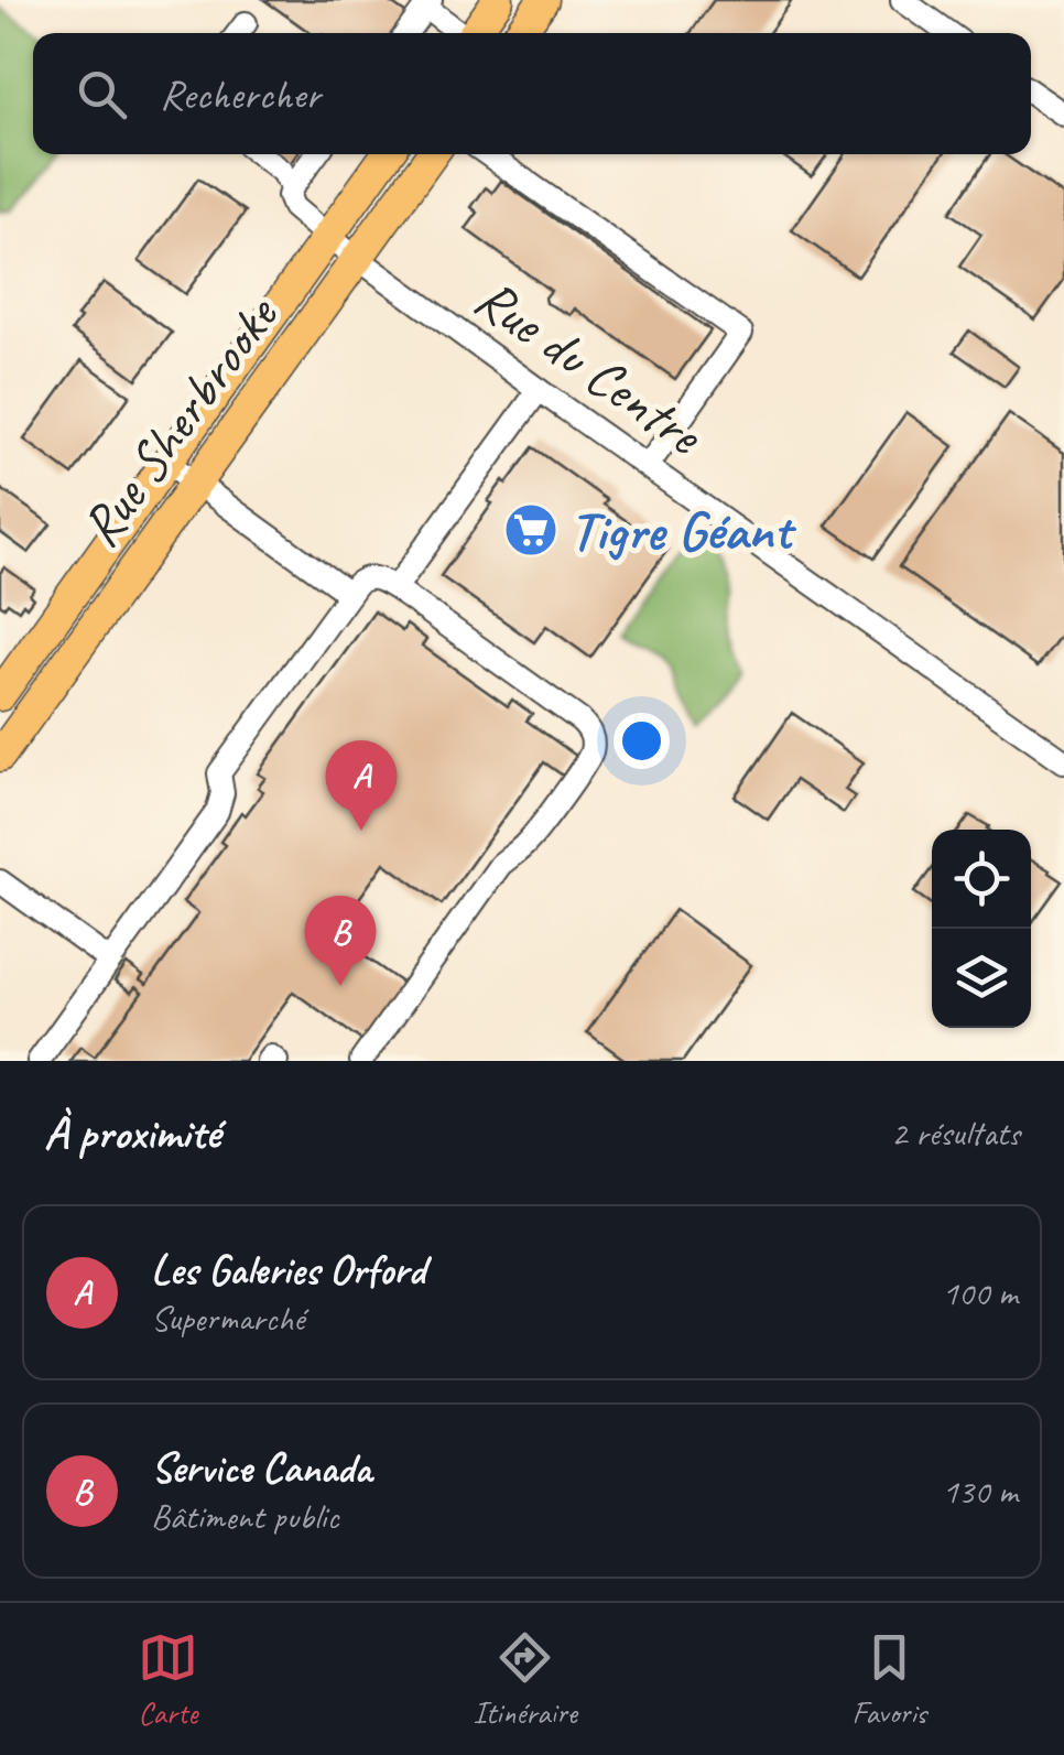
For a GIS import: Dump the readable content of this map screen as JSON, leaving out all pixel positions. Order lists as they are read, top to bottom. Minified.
{"streets":{"main road":["Rue Sherbrooke"],"street":["Rue du Centre"]},"crossings":[["Rue du Centre","Rue Sherbrooke"]],"places":{"supermarket":["Tigre Géant"]},"page":{"search":"Rechercher","pins":["A","B"],"heading":["À proximité","2 résultats"],"list":[{"mark":"A","name":"Les Galeries Orford","note":"Supermarché","value":"100 m"},{"mark":"B","name":"Service Canada","note":"Bâtiment public","value":"130 m"}],"nav":["Carte","Itinéraire","Favoris"]}}
